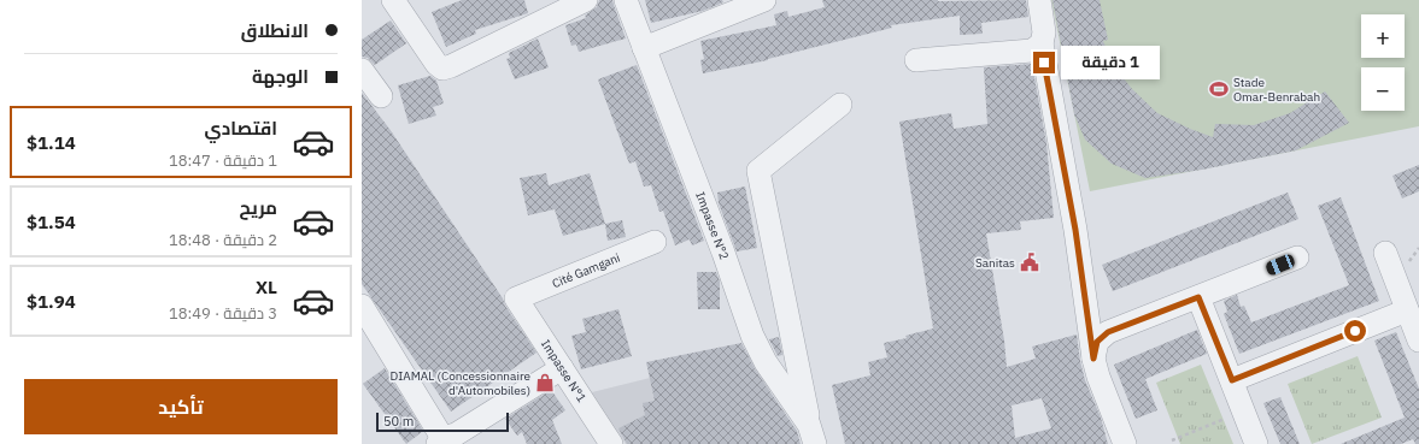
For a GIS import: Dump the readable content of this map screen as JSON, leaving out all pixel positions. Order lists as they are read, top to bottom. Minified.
{"streets":{"street":["Impasse N°2","Cité Gamgani","Impasse N°1"]},"crossings":[["Cité Gamgani","Impasse N°1"]],"places":{"sports":["Stade Omar-Benrabah"],"public building":["Sanitas"],"shop":["DIAMAL (Concessionnaire d'Automobiles)"]},"scale_bar":"50 m","page":{"banner":["الانطلاق","الوجهة"],"map_buttons":["+","−"],"bubble":"1 دقيقة","list":[{"name":"اقتصادي","note":"1 دقيقة · 18:47","value":"$1.14"},{"name":"مريح","note":"2 دقيقة · 18:48","value":"$1.54"},{"name":"XL","note":"3 دقيقة · 18:49","value":"$1.94"}],"buttons":"تأكيد","scale":"50 m"}}
